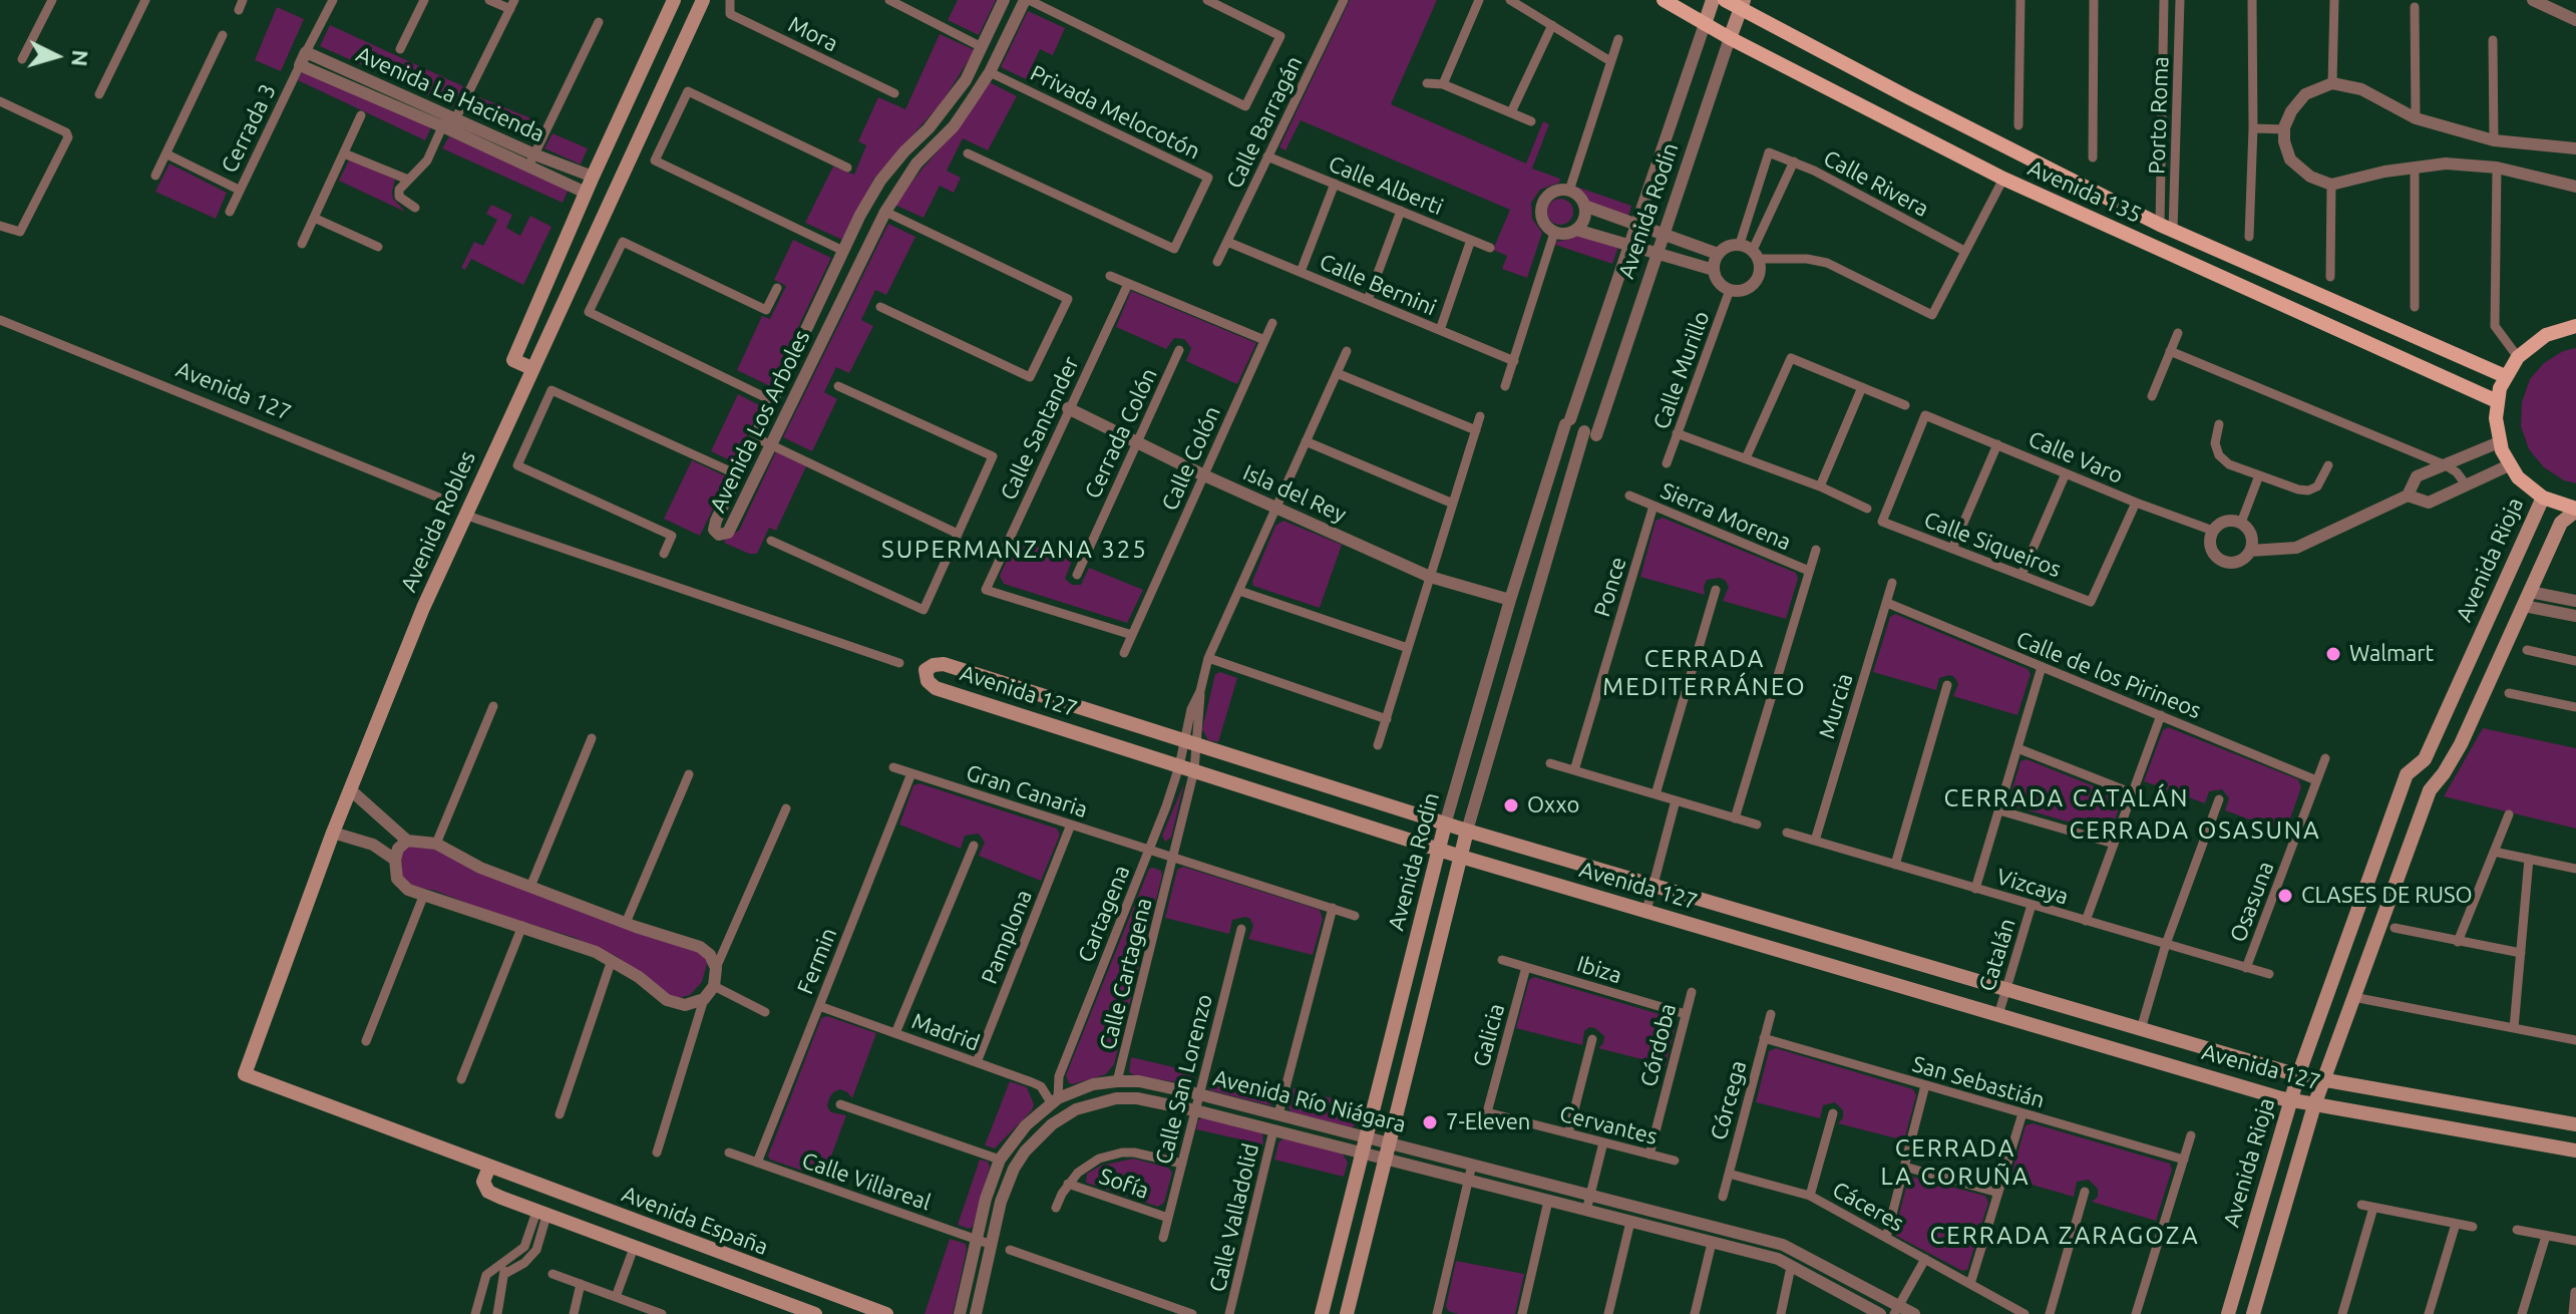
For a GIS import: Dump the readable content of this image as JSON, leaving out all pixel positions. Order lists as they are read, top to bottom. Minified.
{"streets":{"main road":["Avenida 135","Avenida Rodin","Avenida 127","Avenida Robles","Avenida Rioja","Avenida España"],"street":["Mora","Avenida La Hacienda","Privada Melocotón","Porto Roma","Calle Barragán","Cerrada 3","Calle Rivera","Calle Alberti","Calle Bernini","Calle Murillo","Avenida Los Arboles","Calle Santander","Cerrada Colón","Calle Varo","Calle Colón","Isla del Rey","Sierra Morena","Calle Siqueiros","Ponce","Calle de los Pirineos","Murcia","Gran Canaria","Vizcaya","Osasuna","Cartagena","Pamplona","Catalán","Fermin","Ibiza","Calle Cartagena","Madrid","Galicia","Córdoba","Calle San Lorenzo","San Sebastián","Córcega","Avenida Río Niágara","Cervantes","Calle Villareal","Sofía","Cáceres","Calle Valladolid"]},"crossings":[["Privada Melocotón","Avenida Los Arboles"],["Porto Roma","Avenida 135"],["Calle Barragán","Calle Alberti"],["Calle Barragán","Calle Bernini"],["Calle Rivera","Calle Murillo"],["Avenida 135","Avenida Rodin"],["Avenida Rodin","Avenida 127"],["Avenida Rodin","Isla del Rey"],["Avenida Rodin","Avenida Río Niágara"],["Avenida 127","Avenida Rioja"],["Avenida 127","Cartagena"],["Avenida 127","Catalán"],["Calle Santander","Calle Colón"],["Calle Santander","Isla del Rey"],["Cerrada Colón","Isla del Rey"],["Calle Varo","Calle Siqueiros"],["Calle Colón","Isla del Rey"],["Sierra Morena","Ponce"],["Avenida Robles","Avenida España"],["Calle de los Pirineos","Murcia"],["Calle de los Pirineos","Osasuna"],["Murcia","Vizcaya"],["Gran Canaria","Cartagena"],["Gran Canaria","Pamplona"],["Gran Canaria","Fermin"],["Vizcaya","Osasuna"],["Vizcaya","Catalán"],["Cartagena","Calle Cartagena"],["Cartagena","Madrid"],["Cartagena","Avenida Río Niágara"],["Pamplona","Madrid"],["Fermin","Madrid"],["Fermin","Calle Villareal"],["Ibiza","Galicia"],["Ibiza","Córdoba"],["Calle Cartagena","Avenida Río Niágara"],["Madrid","Avenida Río Niágara"],["Galicia","Cervantes"],["Córdoba","Cervantes"],["Calle San Lorenzo","Avenida Río Niágara"],["Calle San Lorenzo","Sofía"],["San Sebastián","Córcega"],["Córcega","Cáceres"],["Avenida Río Niágara","Calle Villareal"],["Avenida Río Niágara","Calle Valladolid"]],"districts":["SUPERMANZANA 325","CERRADA MEDITERRÁNEO","CERRADA CATALÁN","CERRADA OSASUNA","CERRADA LA CORUÑA","CERRADA ZARAGOZA"],"places":["Walmart","Oxxo","CLASES DE RUSO","7-Eleven"],"north":"right"}
